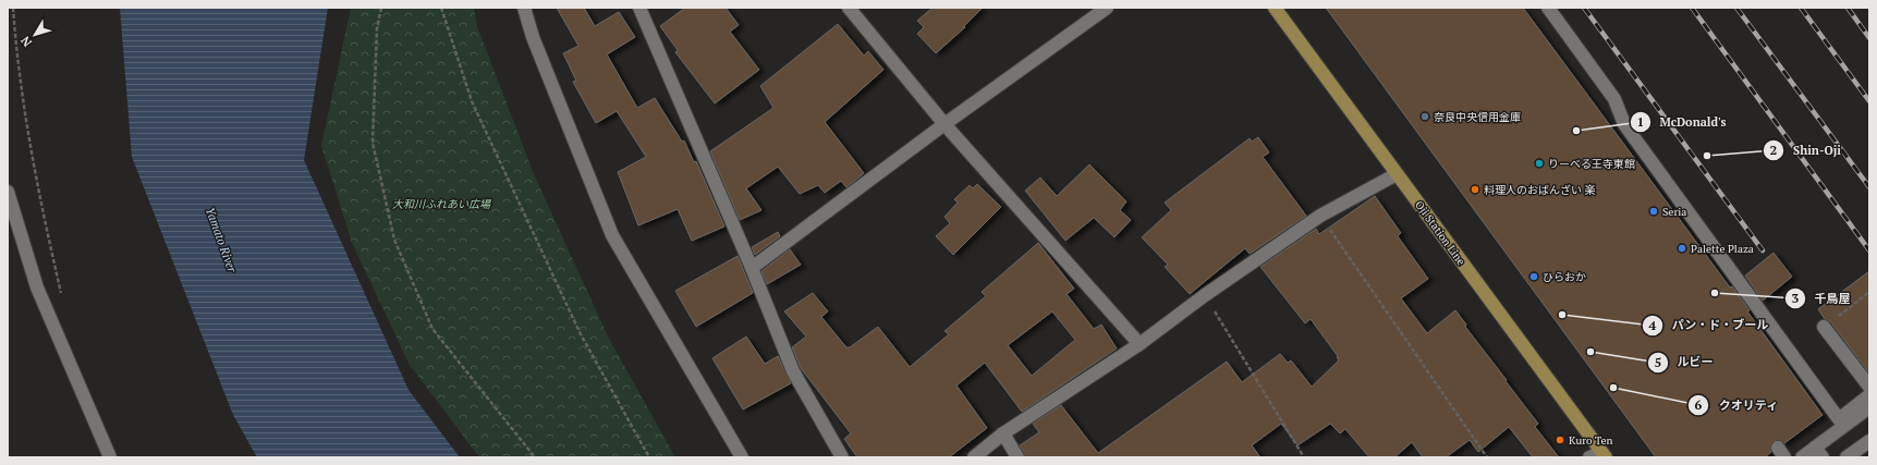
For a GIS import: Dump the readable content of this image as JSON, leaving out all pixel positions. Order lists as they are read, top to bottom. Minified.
{"streets":{"main road":["Oji Station Line"]},"water":["Yamato River"],"parks":["大和川ふれあい広場"],"places":["奈良中央信用金庫","McDonald's","Shin-Oji","りーべる王寺東館","料理人のおばんざい 楽","Seria","Palette Plaza","ひらおか","千鳥屋","パン・ド・ブール","ルビー","クオリティ","Kuro Ten"],"north":"bottom left"}
